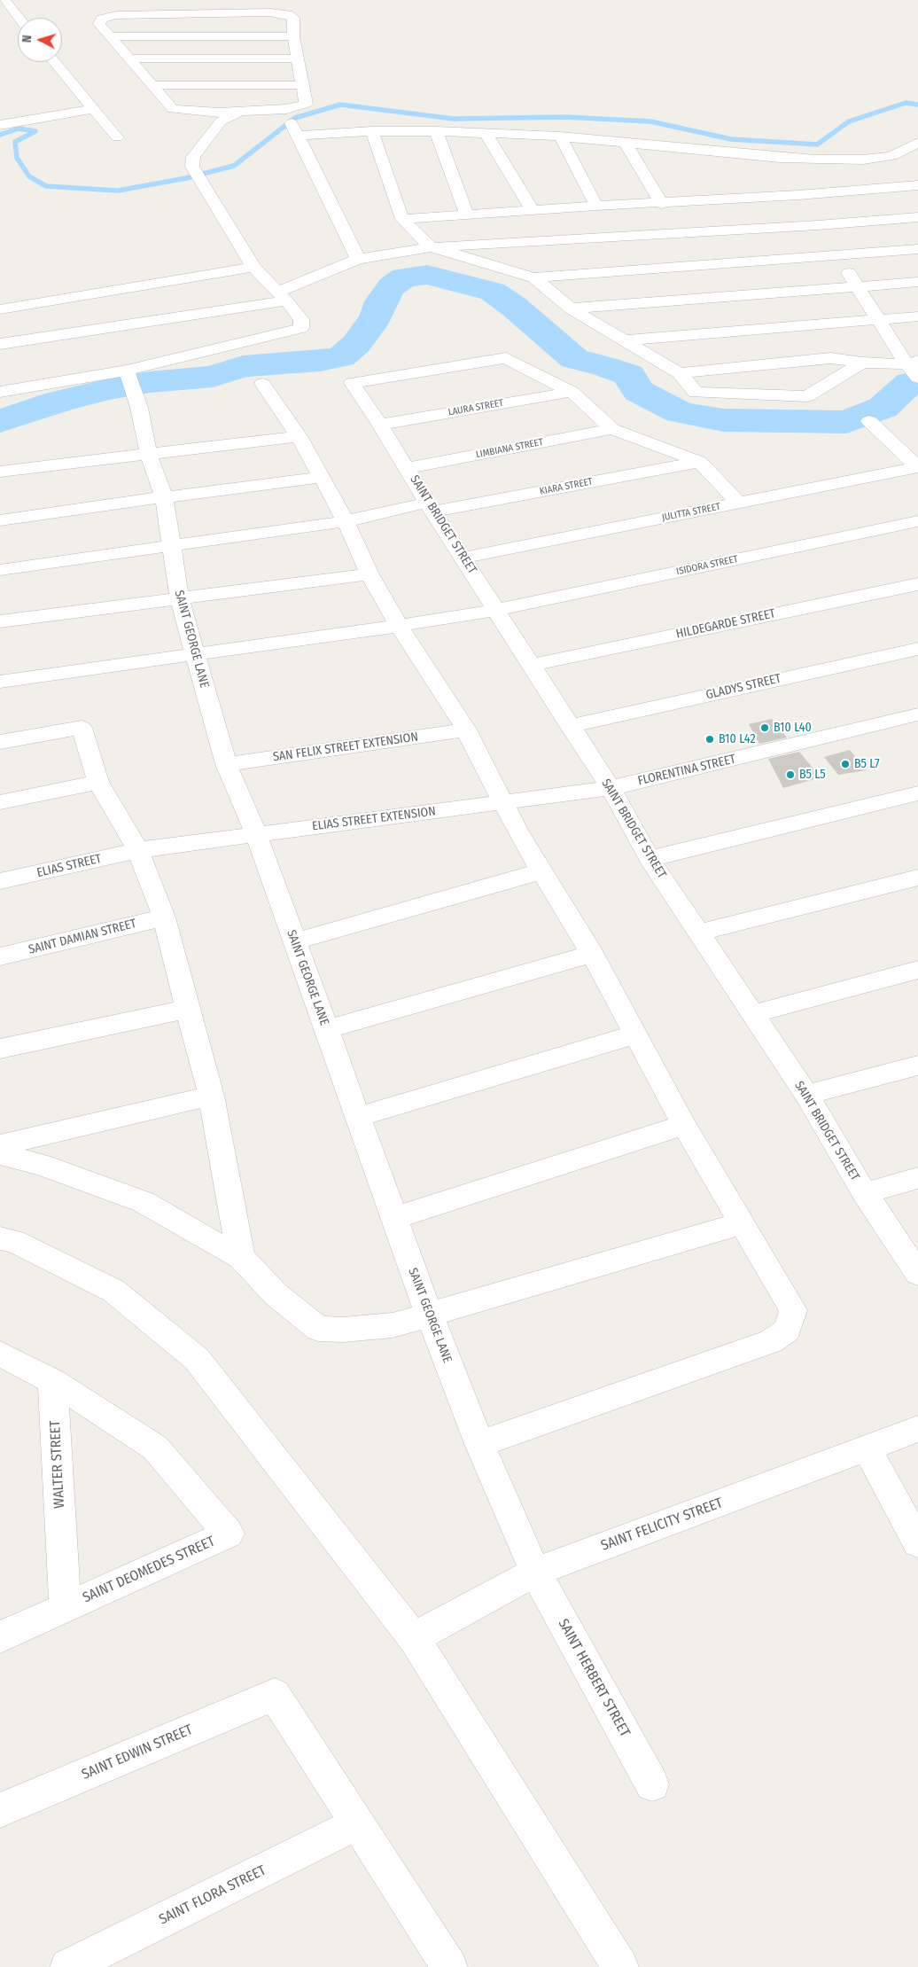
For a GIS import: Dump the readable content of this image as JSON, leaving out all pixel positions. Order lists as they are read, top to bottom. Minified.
{"streets":{"street":["LAURA STREET","LIMBIANA STREET","KIARA STREET","JULITTA STREET","SAINT BRIDGET STREET","ISIDORA STREET","HILDEGARDE STREET","SAINT GEORGE LANE","GLADYS STREET","SAN FELIX STREET EXTENSION","FLORENTINA STREET","ELIAS STREET EXTENSION","ELIAS STREET","SAINT DAMIAN STREET","WALTER STREET","SAINT FELICITY STREET","SAINT DEOMEDES STREET","SAINT HERBERT STREET","SAINT EDWIN STREET","SAINT FLORA STREET"]},"crossings":[["LAURA STREET","SAINT BRIDGET STREET"],["LIMBIANA STREET","SAINT BRIDGET STREET"],["KIARA STREET","SAINT BRIDGET STREET"],["KIARA STREET","SAINT GEORGE LANE"],["JULITTA STREET","SAINT BRIDGET STREET"],["SAINT BRIDGET STREET","ISIDORA STREET"],["SAINT BRIDGET STREET","HILDEGARDE STREET"],["SAINT BRIDGET STREET","GLADYS STREET"],["SAINT BRIDGET STREET","FLORENTINA STREET"],["SAINT BRIDGET STREET","ELIAS STREET EXTENSION"],["ISIDORA STREET","SAINT GEORGE LANE"],["SAINT GEORGE LANE","SAN FELIX STREET EXTENSION"],["SAINT GEORGE LANE","ELIAS STREET EXTENSION"],["SAINT GEORGE LANE","SAINT FELICITY STREET"],["SAINT GEORGE LANE","SAINT HERBERT STREET"],["FLORENTINA STREET","ELIAS STREET EXTENSION"],["ELIAS STREET EXTENSION","ELIAS STREET"],["WALTER STREET","SAINT DEOMEDES STREET"],["SAINT FELICITY STREET","SAINT HERBERT STREET"],["SAINT EDWIN STREET","SAINT FLORA STREET"]],"places":["B10 L40","B10 L42","B5 L7","B5 L5"],"north":"left"}
